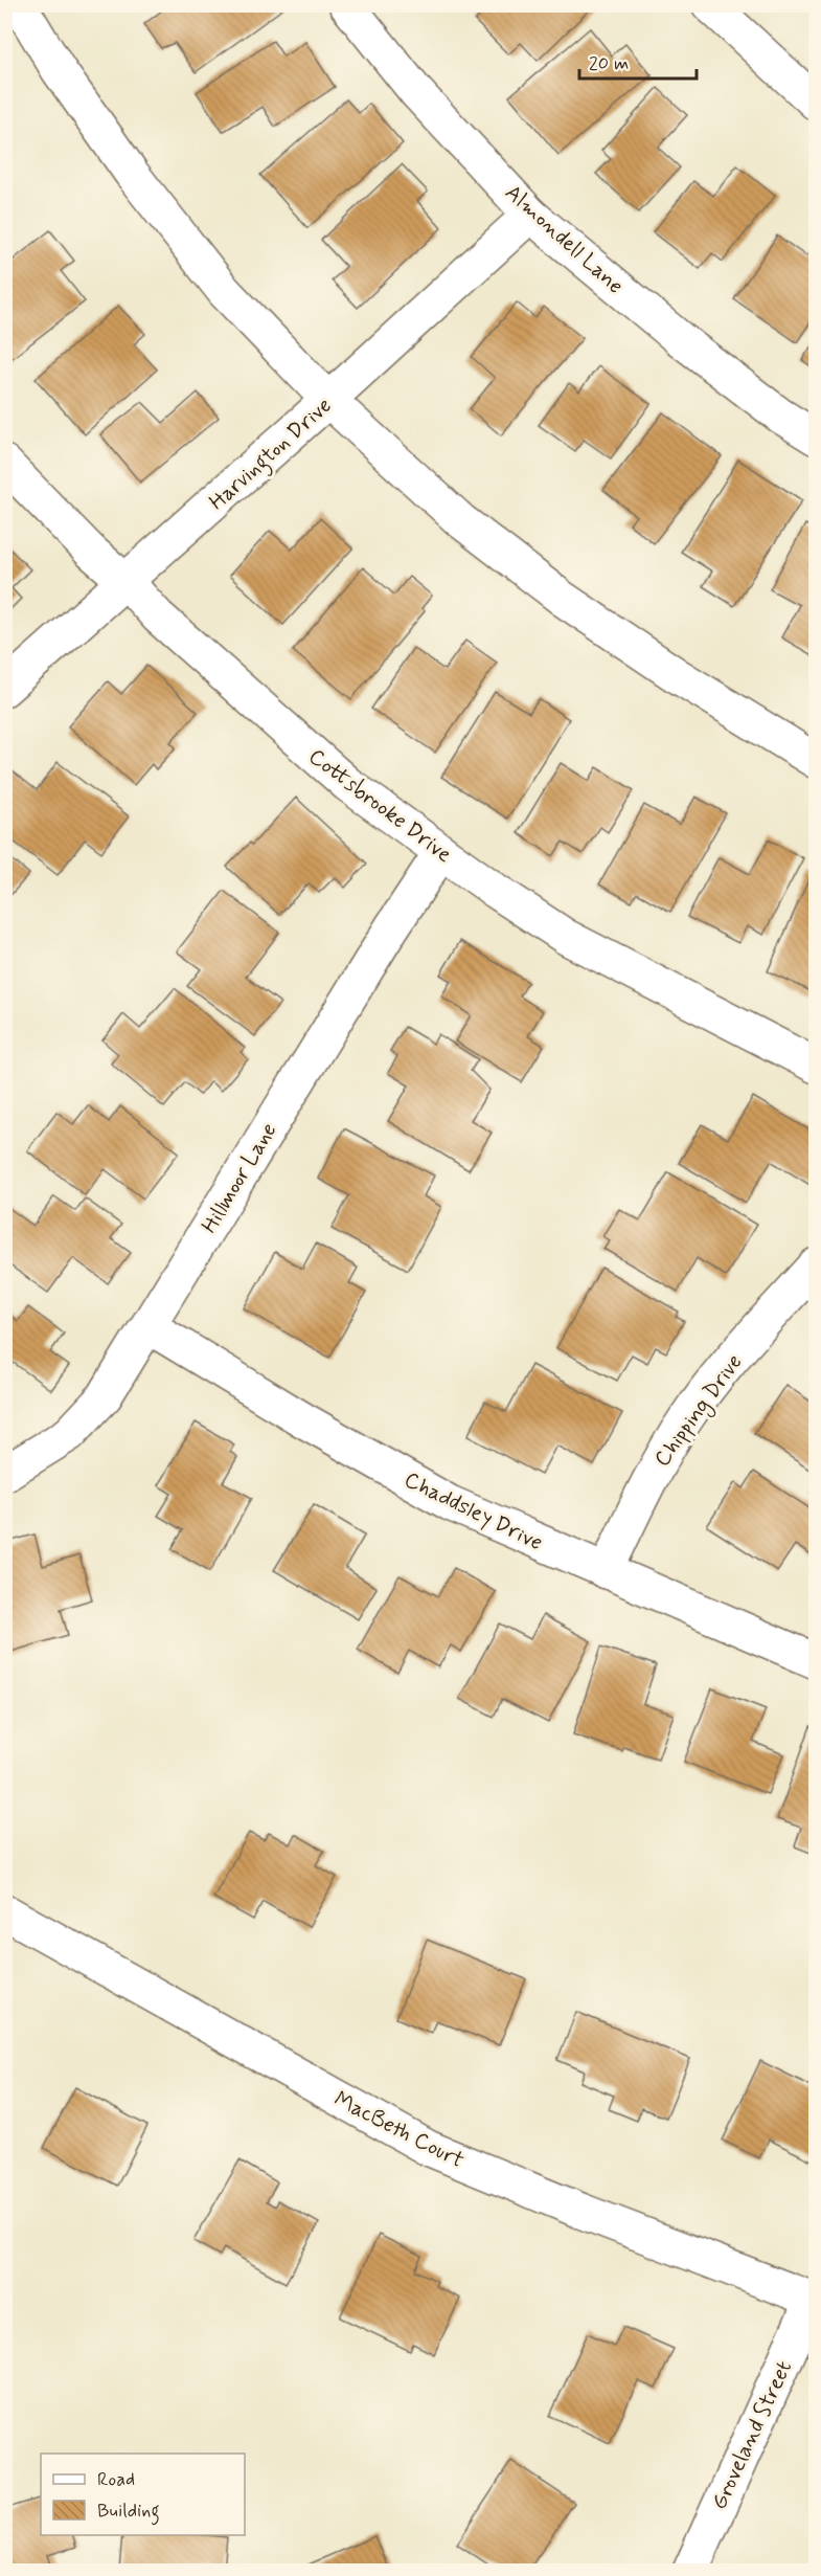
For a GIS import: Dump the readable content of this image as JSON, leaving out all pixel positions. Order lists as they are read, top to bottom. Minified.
{"streets":{"street":["Almondell Lane","Harvington Drive","Cottsbrooke Drive","Hillmoor Lane","Chipping Drive","Chaddsley Drive","MacBeth Court","Groveland Street"]},"crossings":[["Almondell Lane","Harvington Drive"],["Harvington Drive","Cottsbrooke Drive"],["Cottsbrooke Drive","Hillmoor Lane"],["Hillmoor Lane","Chaddsley Drive"],["Chipping Drive","Chaddsley Drive"],["MacBeth Court","Groveland Street"]],"legend":["Road","Building"],"scale_bar":"20 m"}
